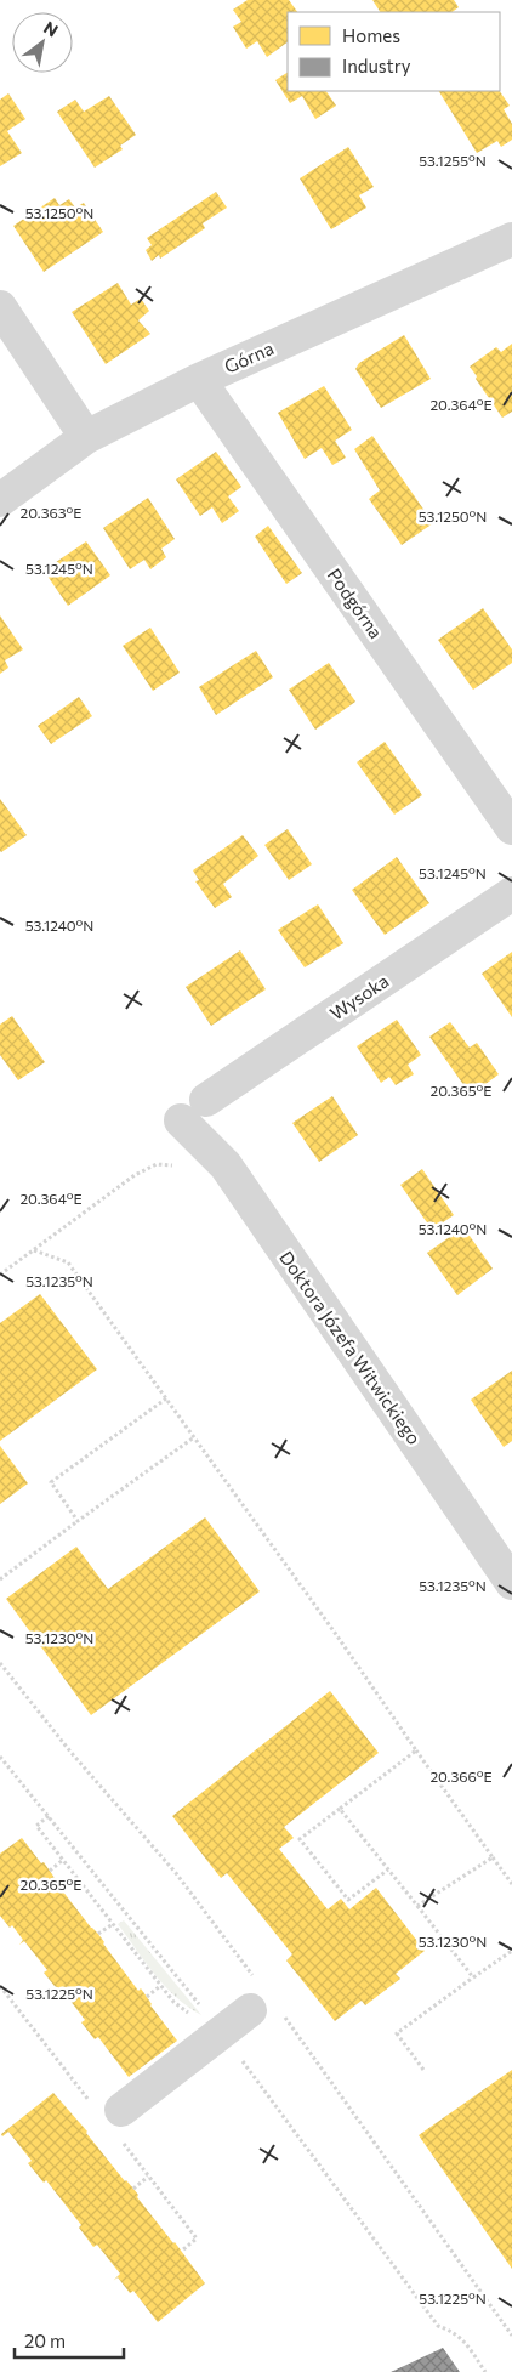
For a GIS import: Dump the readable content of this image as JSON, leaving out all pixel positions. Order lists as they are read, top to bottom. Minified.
{"streets":{"street":["Górna","Podgórna","Wysoka","Doktora Józefa Witwickiego"]},"crossings":[["Górna","Podgórna"]],"legend":["Homes","Industry"],"scale_bar":"20 m","north":"top right","coordinates":["53.1255°N","53.1250°N","20.364°E","20.363°E","53.1245°N","53.1240°N","20.365°E","53.1235°N","53.1230°N","20.366°E","53.1225°N"]}
